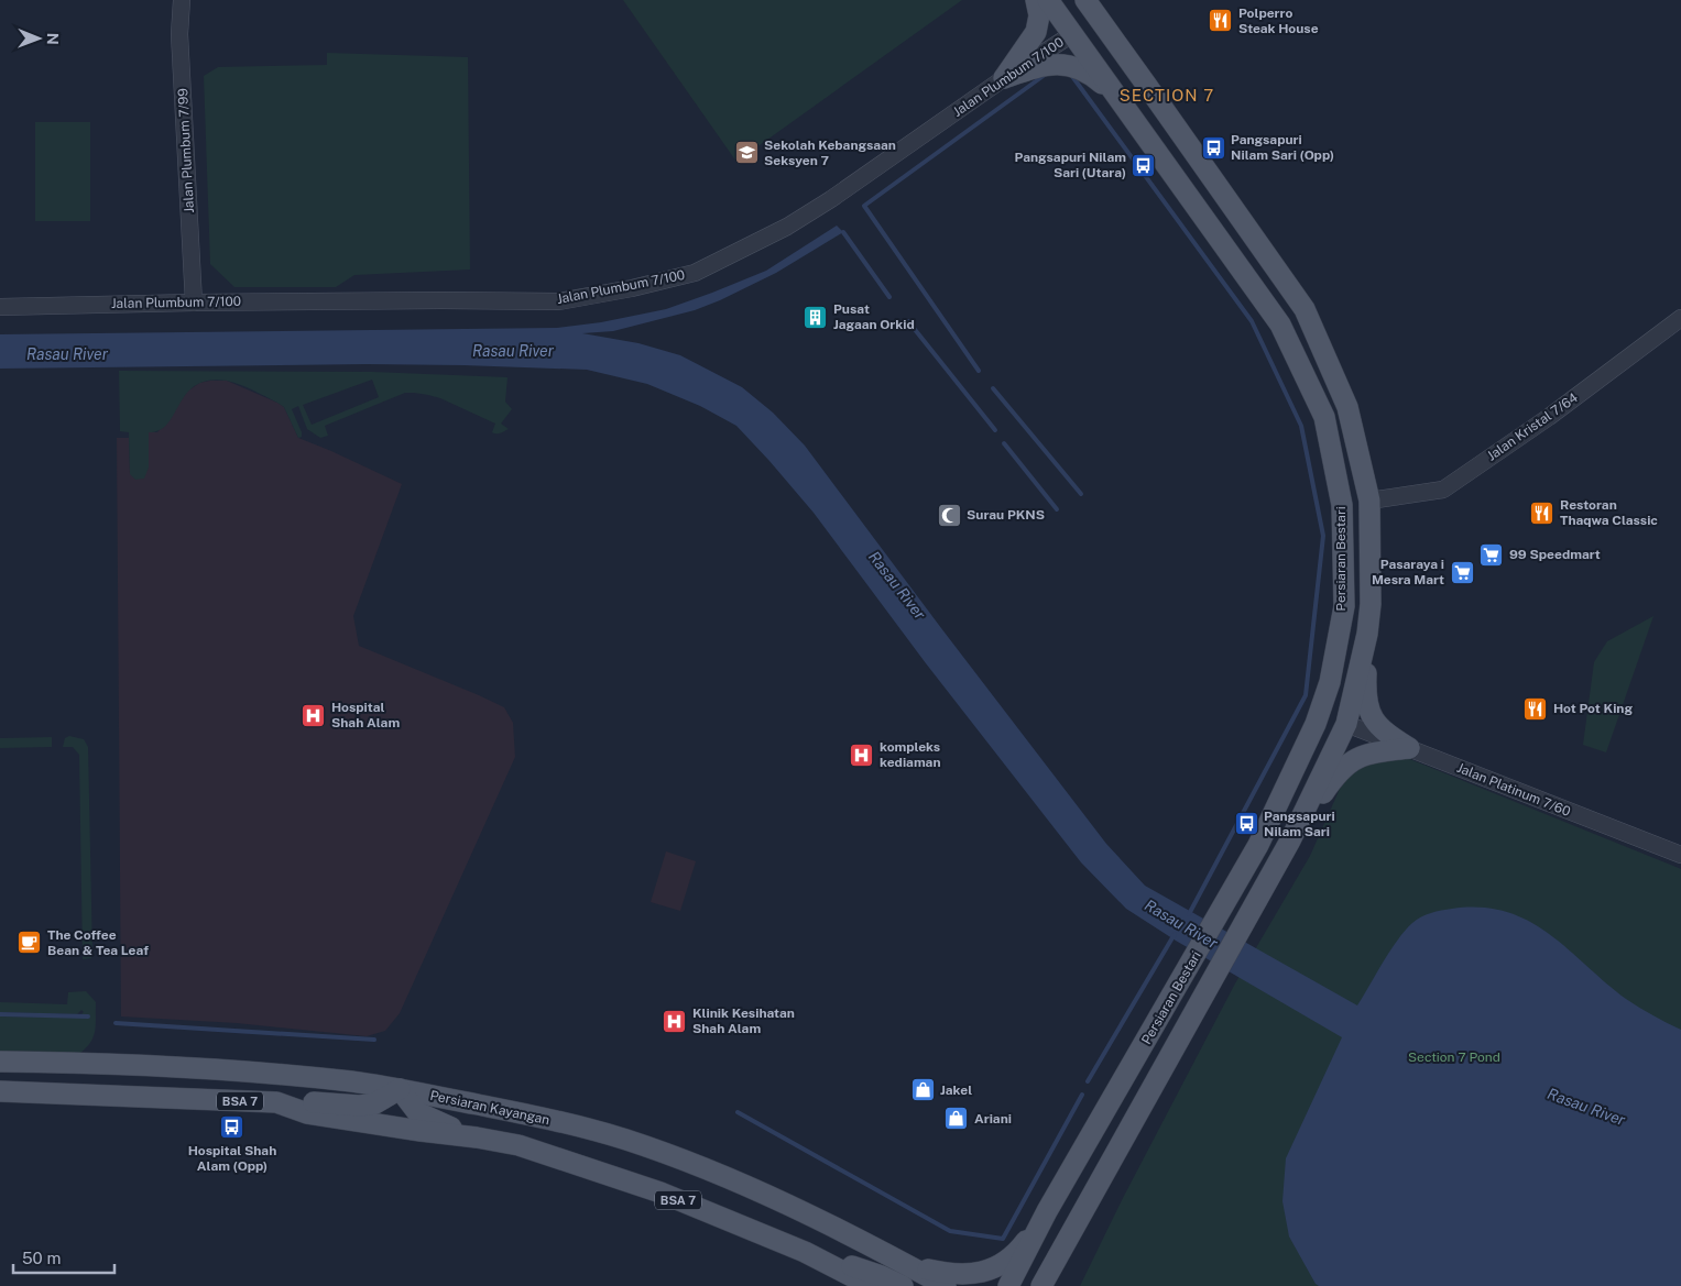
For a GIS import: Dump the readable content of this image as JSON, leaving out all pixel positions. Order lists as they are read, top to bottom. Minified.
{"streets":{"main road":["Persiaran Bestari","BSA 7","Persiaran Kayangan"],"street":["Jalan Plumbum 7/100","Jalan Plumbum 7/99","Jalan Kristal 7/64","Jalan Platinum 7/60"]},"crossings":[["Jalan Plumbum 7/100","Jalan Plumbum 7/99"],["Jalan Plumbum 7/100","Persiaran Bestari"],["Jalan Kristal 7/64","Persiaran Bestari"],["Persiaran Bestari","Jalan Platinum 7/60"]],"districts":["SECTION 7"],"water":["Rasau River"],"parks":["Section 7 Pond"],"places":{"restaurant":["Polperro Steak House","Restoran Thaqwa Classic","Hot Pot King"],"bus stop":["Pangsapuri Nilam Sari (Opp)","Pangsapuri Nilam Sari (Utara)","Pangsapuri Nilam Sari","Hospital Shah Alam (Opp)"],"school or university":["Sekolah Kebangsaan Seksyen 7"],"building":["Pusat Jagaan Orkid"],"mosque":["Surau PKNS"],"supermarket":["99 Speedmart","Pasaraya i Mesra Mart"],"hospital":["Hospital Shah Alam","kompleks kediaman","Klinik Kesihatan Shah Alam"],"cafe":["The Coffee Bean & Tea Leaf"],"shop":["Jakel","Ariani"]},"scale_bar":"50 m","north":"right"}
